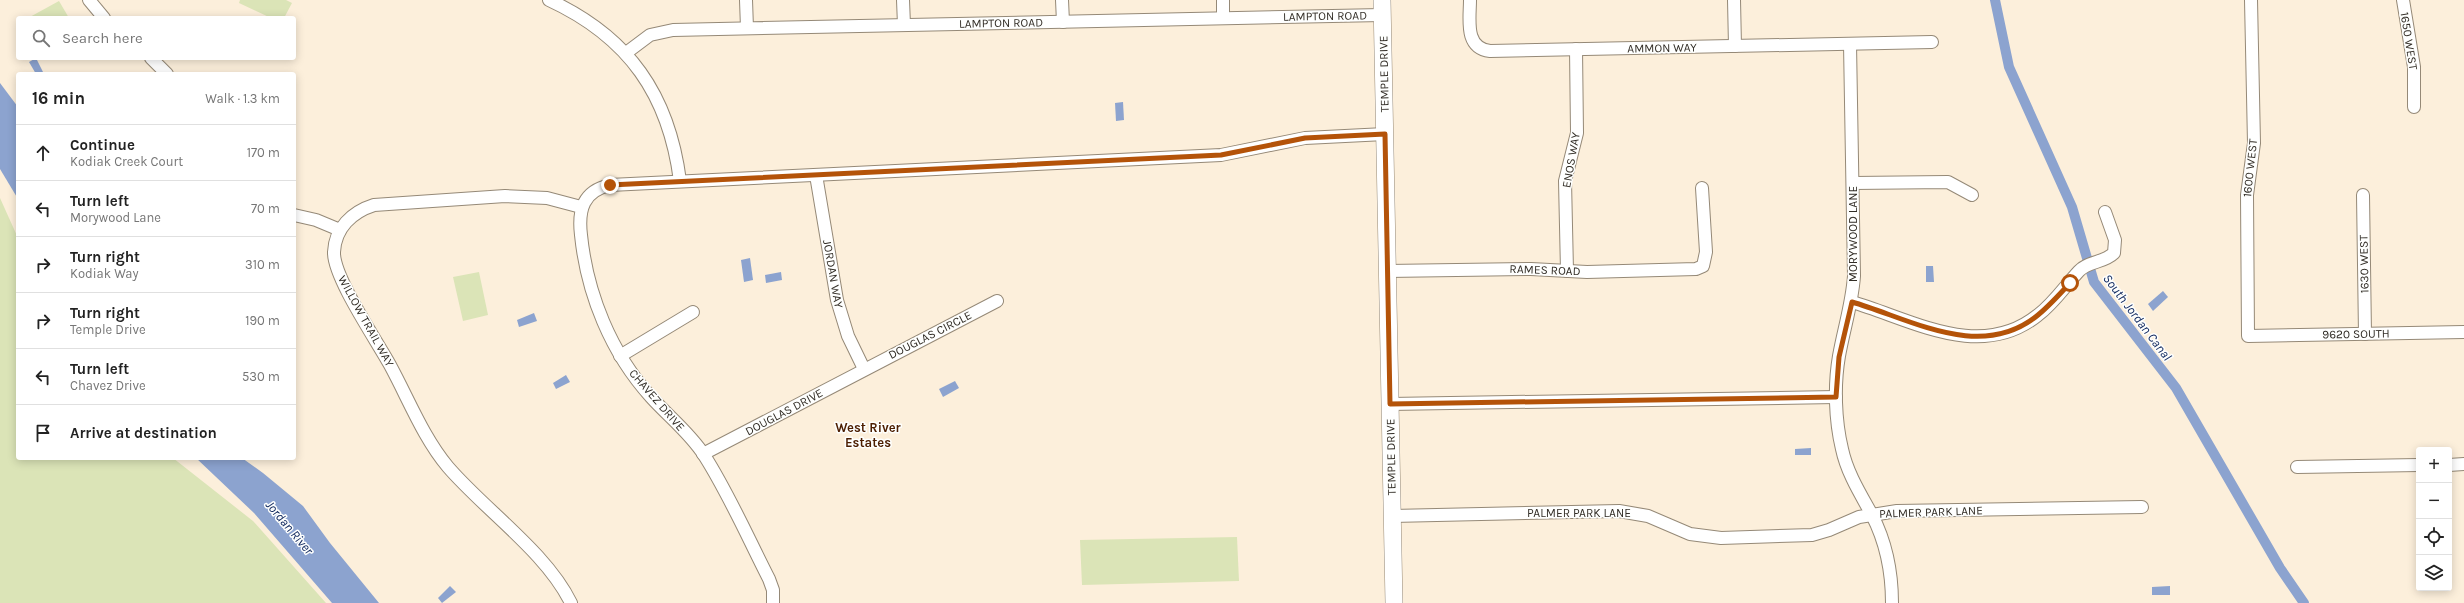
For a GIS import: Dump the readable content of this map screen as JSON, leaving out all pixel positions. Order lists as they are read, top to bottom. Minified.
{"streets":{"street":["LAMPTON ROAD","1650 WEST","AMMON WAY","TEMPLE DRIVE","ENOS WAY","1600 WEST","MORYWOOD LANE","1630 WEST","RAMES ROAD","JORDAN WAY","WILLOW TRAIL WAY","9620 SOUTH","DOUGLAS CIRCLE","CHAVEZ DRIVE","DOUGLAS DRIVE","PALMER PARK LANE"]},"crossings":[["LAMPTON ROAD","TEMPLE DRIVE"],["AMMON WAY","ENOS WAY"],["AMMON WAY","MORYWOOD LANE"],["TEMPLE DRIVE","RAMES ROAD"],["TEMPLE DRIVE","PALMER PARK LANE"],["ENOS WAY","RAMES ROAD"],["1600 WEST","9620 SOUTH"],["MORYWOOD LANE","PALMER PARK LANE"],["1630 WEST","9620 SOUTH"],["JORDAN WAY","DOUGLAS CIRCLE"],["JORDAN WAY","DOUGLAS DRIVE"],["WILLOW TRAIL WAY","CHAVEZ DRIVE"],["DOUGLAS CIRCLE","DOUGLAS DRIVE"],["CHAVEZ DRIVE","DOUGLAS DRIVE"]],"districts":["West River Estates"],"water":["South Jordan Canal","Jordan River"],"page":{"search":"Search here","heading":["16 min","Walk · 1.3 km"],"list":[["Continue","Kodiak Creek Court","170 m"],["Turn left","Morywood Lane","70 m"],["Turn right","Kodiak Way","310 m"],["Turn right","Temple Drive","190 m"],["Turn left","Chavez Drive","530 m"],"Arrive at destination"],"map_buttons":["+","−"]}}
